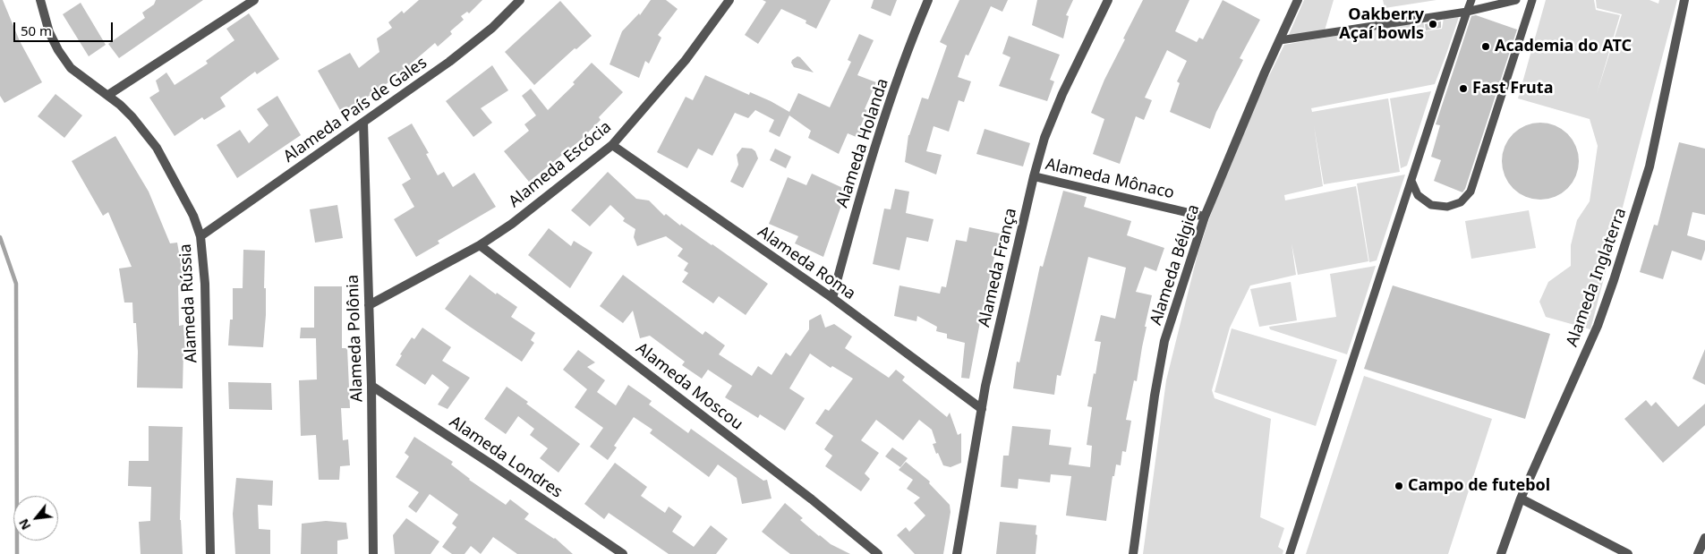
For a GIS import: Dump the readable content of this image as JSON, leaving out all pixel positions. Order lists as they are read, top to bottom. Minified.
{"streets":{"street":["Alameda País de Gales","Alameda Holanda","Alameda Escócia","Alameda Mônaco","Alameda Roma","Alameda Bélgica","Alameda França","Alameda Inglaterra","Alameda Rússia","Alameda Polônia","Alameda Moscou","Alameda Londres"]},"crossings":[["Alameda País de Gales","Alameda Rússia"],["Alameda País de Gales","Alameda Polônia"],["Alameda Holanda","Alameda Roma"],["Alameda Escócia","Alameda Roma"],["Alameda Escócia","Alameda Polônia"],["Alameda Escócia","Alameda Moscou"],["Alameda Mônaco","Alameda Bélgica"],["Alameda Mônaco","Alameda França"],["Alameda Roma","Alameda França"],["Alameda Polônia","Alameda Londres"]],"places":["Oakberry Açaí bowls","Academia do ATC","Fast Fruta","Campo de futebol"],"scale_bar":"50 m","north":"bottom left"}
